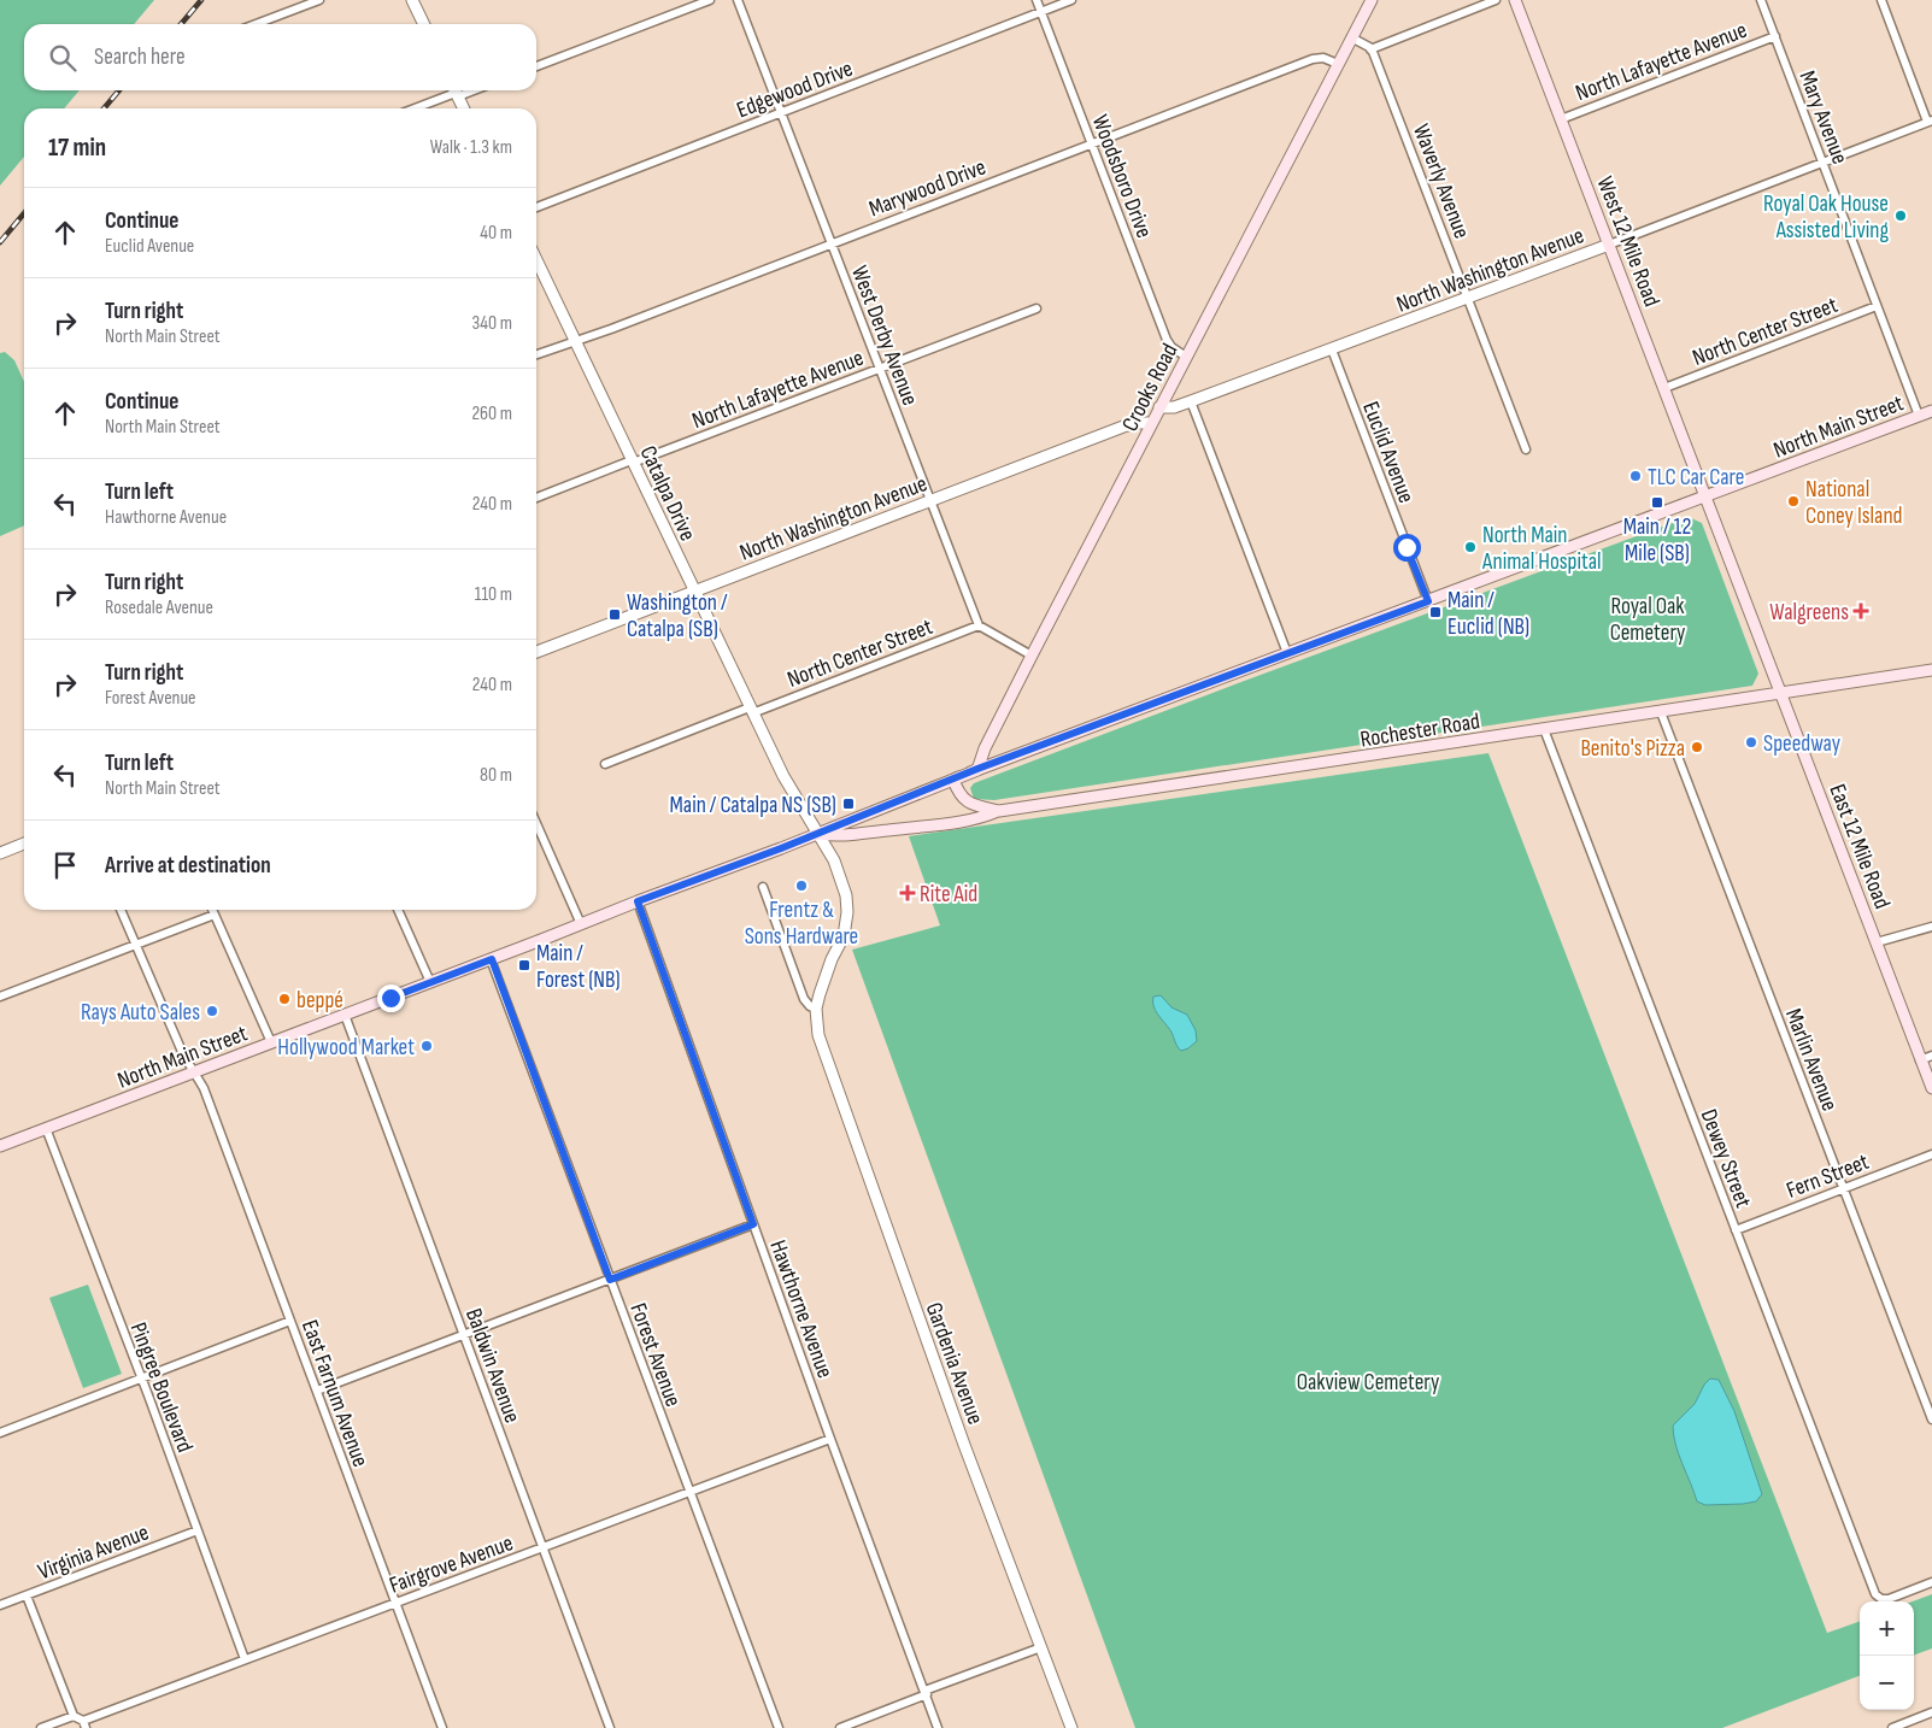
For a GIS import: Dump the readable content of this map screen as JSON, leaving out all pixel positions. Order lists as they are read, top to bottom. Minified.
{"streets":{"main road":["West 12 Mile Road","Crooks Road","North Main Street","Rochester Road","East 12 Mile Road"],"street":["North Lafayette Avenue","Edgewood Drive","Mary Avenue","Woodsboro Drive","Waverly Avenue","Marywood Drive","North Washington Avenue","North Center Street","West Derby Avenue","Euclid Avenue","Catalpa Drive","Marlin Avenue","Dewey Street","Fern Street","Hawthorne Avenue","Forest Avenue","Gardenia Avenue","Baldwin Avenue","Pingree Boulevard","East Farnum Avenue","Virginia Avenue","Fairgrove Avenue"]},"crossings":[["North Lafayette Avenue","Mary Avenue"],["North Lafayette Avenue","West 12 Mile Road"],["North Lafayette Avenue","West Derby Avenue"],["North Lafayette Avenue","Catalpa Drive"],["Edgewood Drive","Woodsboro Drive"],["Edgewood Drive","West Derby Avenue"],["Mary Avenue","North Washington Avenue"],["Mary Avenue","North Center Street"],["Mary Avenue","North Main Street"],["Woodsboro Drive","Marywood Drive"],["Woodsboro Drive","Crooks Road"],["Waverly Avenue","North Washington Avenue"],["Marywood Drive","West Derby Avenue"],["Marywood Drive","Crooks Road"],["Marywood Drive","Catalpa Drive"],["West 12 Mile Road","North Washington Avenue"],["West 12 Mile Road","North Center Street"],["West 12 Mile Road","North Main Street"],["West 12 Mile Road","East 12 Mile Road"],["North Washington Avenue","West Derby Avenue"],["North Washington Avenue","Crooks Road"],["North Washington Avenue","Euclid Avenue"],["North Washington Avenue","Catalpa Drive"],["North Center Street","West Derby Avenue"],["North Center Street","Catalpa Drive"],["Crooks Road","North Main Street"],["North Main Street","Euclid Avenue"],["North Main Street","Catalpa Drive"],["North Main Street","Rochester Road"],["North Main Street","East 12 Mile Road"],["North Main Street","Hawthorne Avenue"],["North Main Street","Forest Avenue"],["North Main Street","Gardenia Avenue"],["North Main Street","Baldwin Avenue"],["North Main Street","Pingree Boulevard"],["North Main Street","East Farnum Avenue"],["Catalpa Drive","Gardenia Avenue"],["Rochester Road","East 12 Mile Road"],["Rochester Road","Marlin Avenue"],["Rochester Road","Dewey Street"],["Marlin Avenue","Fern Street"],["Dewey Street","Fern Street"],["Hawthorne Avenue","Fairgrove Avenue"],["Forest Avenue","Fairgrove Avenue"],["Baldwin Avenue","Fairgrove Avenue"],["Pingree Boulevard","Virginia Avenue"],["Pingree Boulevard","Fairgrove Avenue"],["East Farnum Avenue","Fairgrove Avenue"]],"parks":["Royal Oak Cemetery","Oakview Cemetery"],"places":{"other":["Royal Oak House Assisted Living","TLC Car Care","National Coney Island","North Main Animal Hospital","Speedway","Benito's Pizza","Frentz & Sons Hardware","beppé","Rays Auto Sales","Hollywood Market"],"transit":["Main / 12 Mile (SB)","Main / Euclid (NB)","Washington / Catalpa (SB)","Main / Catalpa NS (SB)","Main / Forest (NB)"],"health":["Walgreens","Rite Aid"]},"page":{"search":"Search here","heading":["17 min","Walk · 1.3 km"],"list":[["Continue","Euclid Avenue","40 m"],["Turn right","North Main Street","340 m"],["Continue","North Main Street","260 m"],["Turn left","Hawthorne Avenue","240 m"],["Turn right","Rosedale Avenue","110 m"],["Turn right","Forest Avenue","240 m"],["Turn left","North Main Street","80 m"],"Arrive at destination"],"map_buttons":["+","−"]}}
